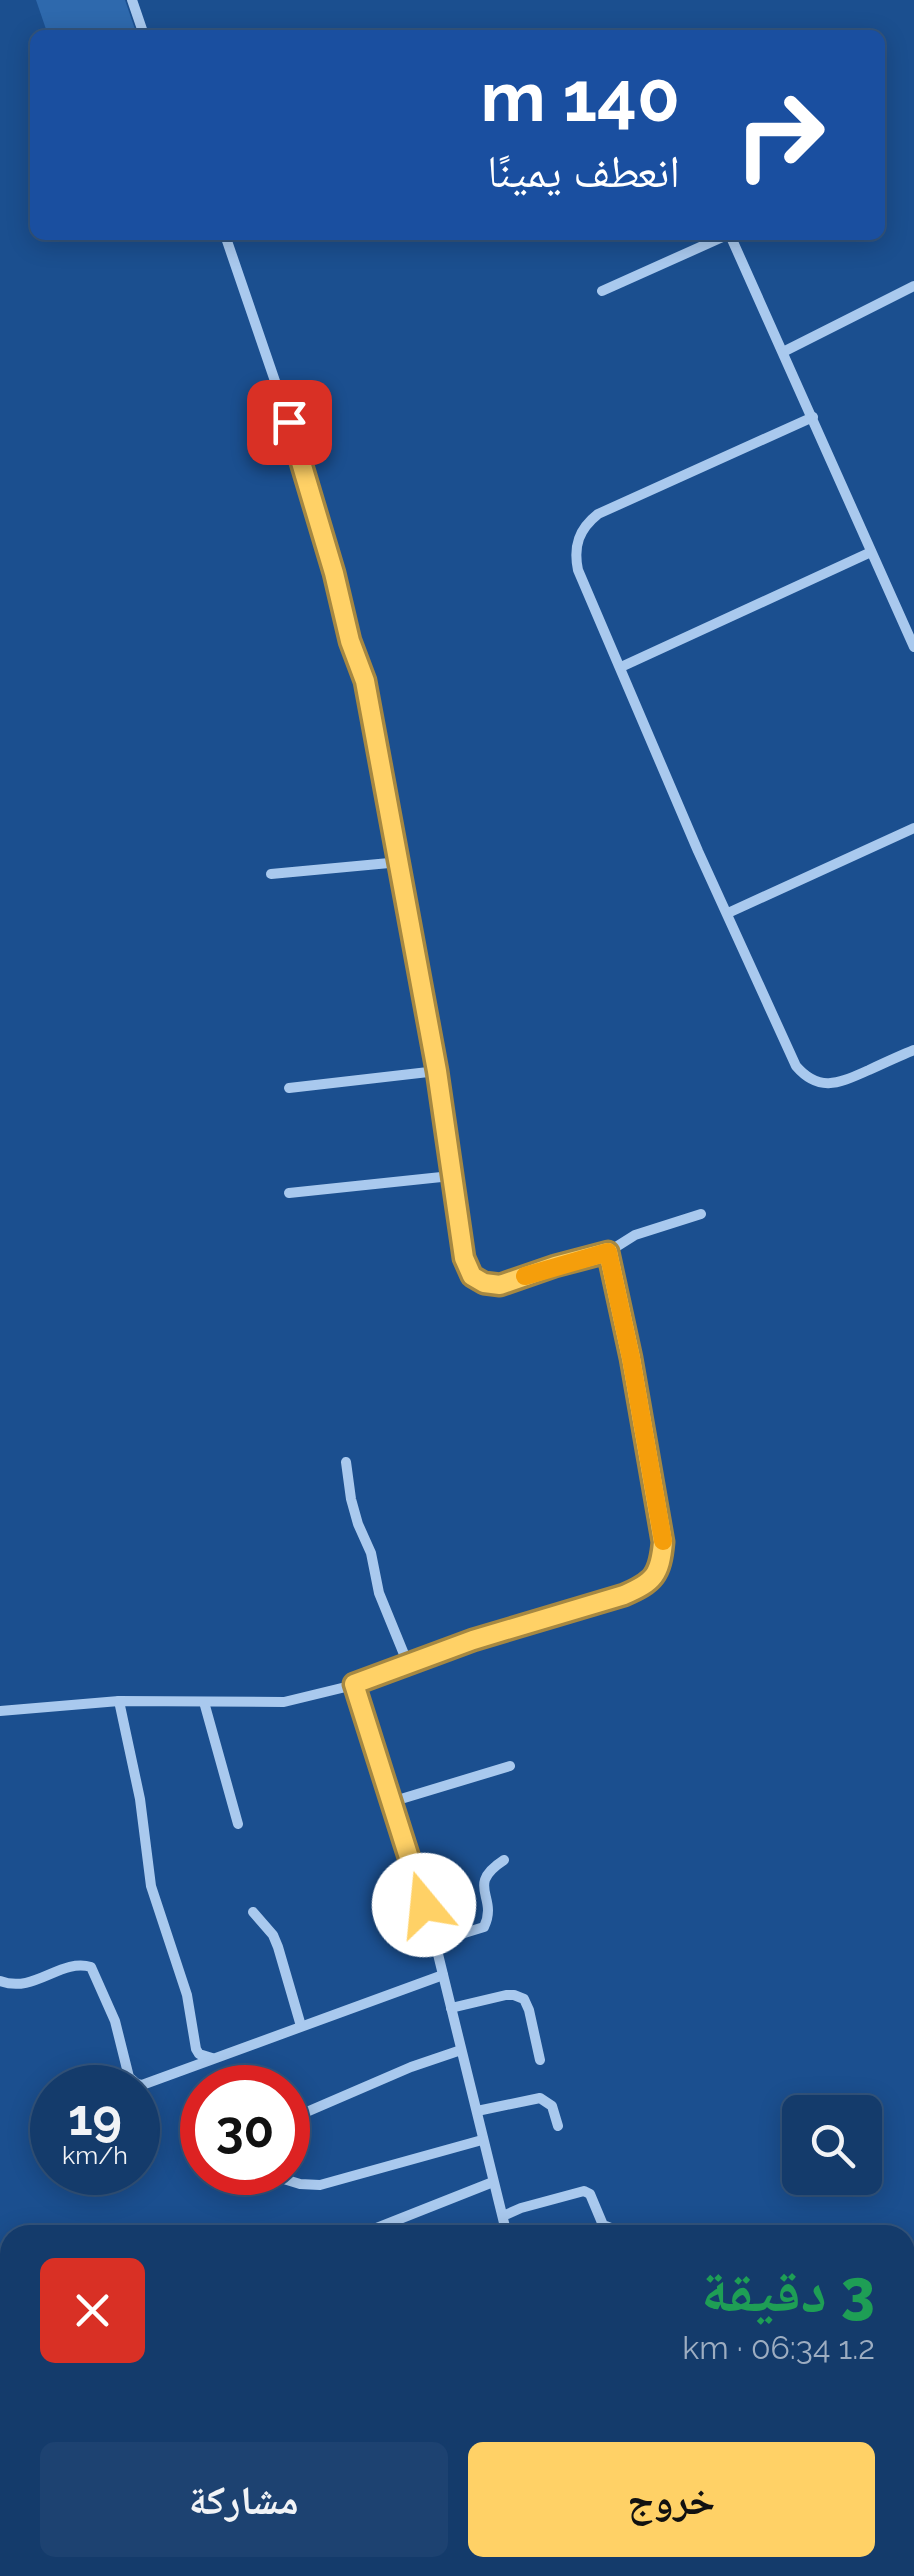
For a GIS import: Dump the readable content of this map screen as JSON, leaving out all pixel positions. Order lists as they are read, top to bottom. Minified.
{"page":{"turn":["140 m","انعطف يمينًا"],"speed":"19 km/h","limit":"30","heading":["3 دقيقة","1.2 km · 06:34"],"buttons":["خروج","مشاركة"]}}
